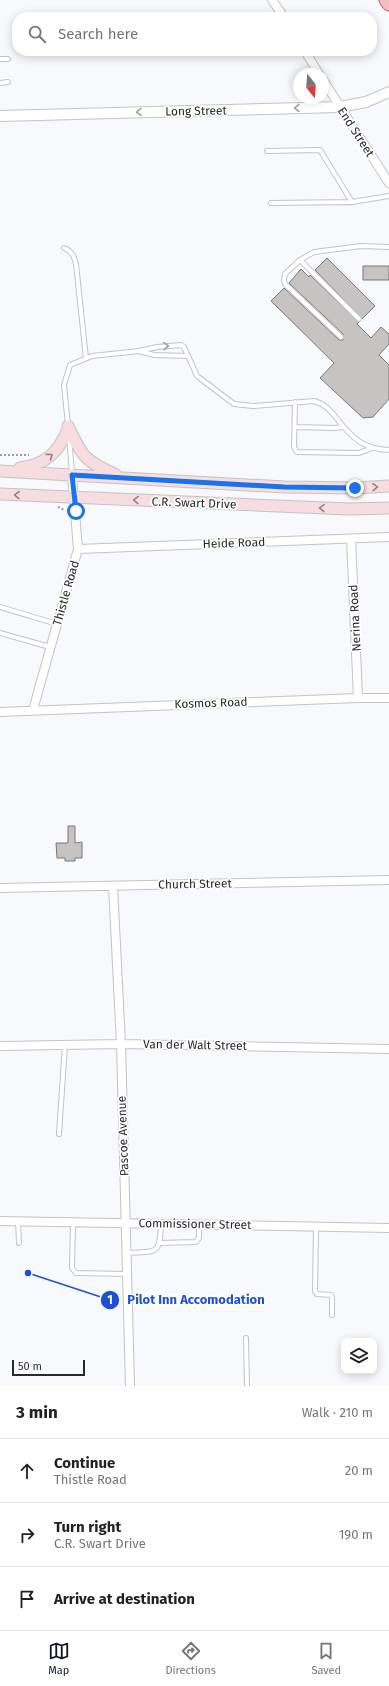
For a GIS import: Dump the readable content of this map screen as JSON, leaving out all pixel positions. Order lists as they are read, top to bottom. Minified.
{"streets":{"main road":["C.R. Swart Drive"],"street":["Long Street","End Street","Heide Road","Thistle Road","Nerina Road","Kosmos Road","Church Street","Van der Walt Street","Pascoe Avenue","Commissioner Street"]},"crossings":[["Long Street","End Street"],["C.R. Swart Drive","Thistle Road"],["Heide Road","Thistle Road"],["Heide Road","Nerina Road"],["Thistle Road","Kosmos Road"],["Nerina Road","Kosmos Road"],["Church Street","Pascoe Avenue"],["Van der Walt Street","Pascoe Avenue"],["Pascoe Avenue","Commissioner Street"]],"one_way":["Long Street"],"places":["Pilot Inn Accomodation"],"scale_bar":"50 m","north":"bottom","page":{"search":"Search here","scale":"50 m","heading":["3 min","Walk · 210 m"],"list":[["Continue","Thistle Road","20 m"],["Turn right","C.R. Swart Drive","190 m"],"Arrive at destination"],"nav":["Map","Directions","Saved"]}}
